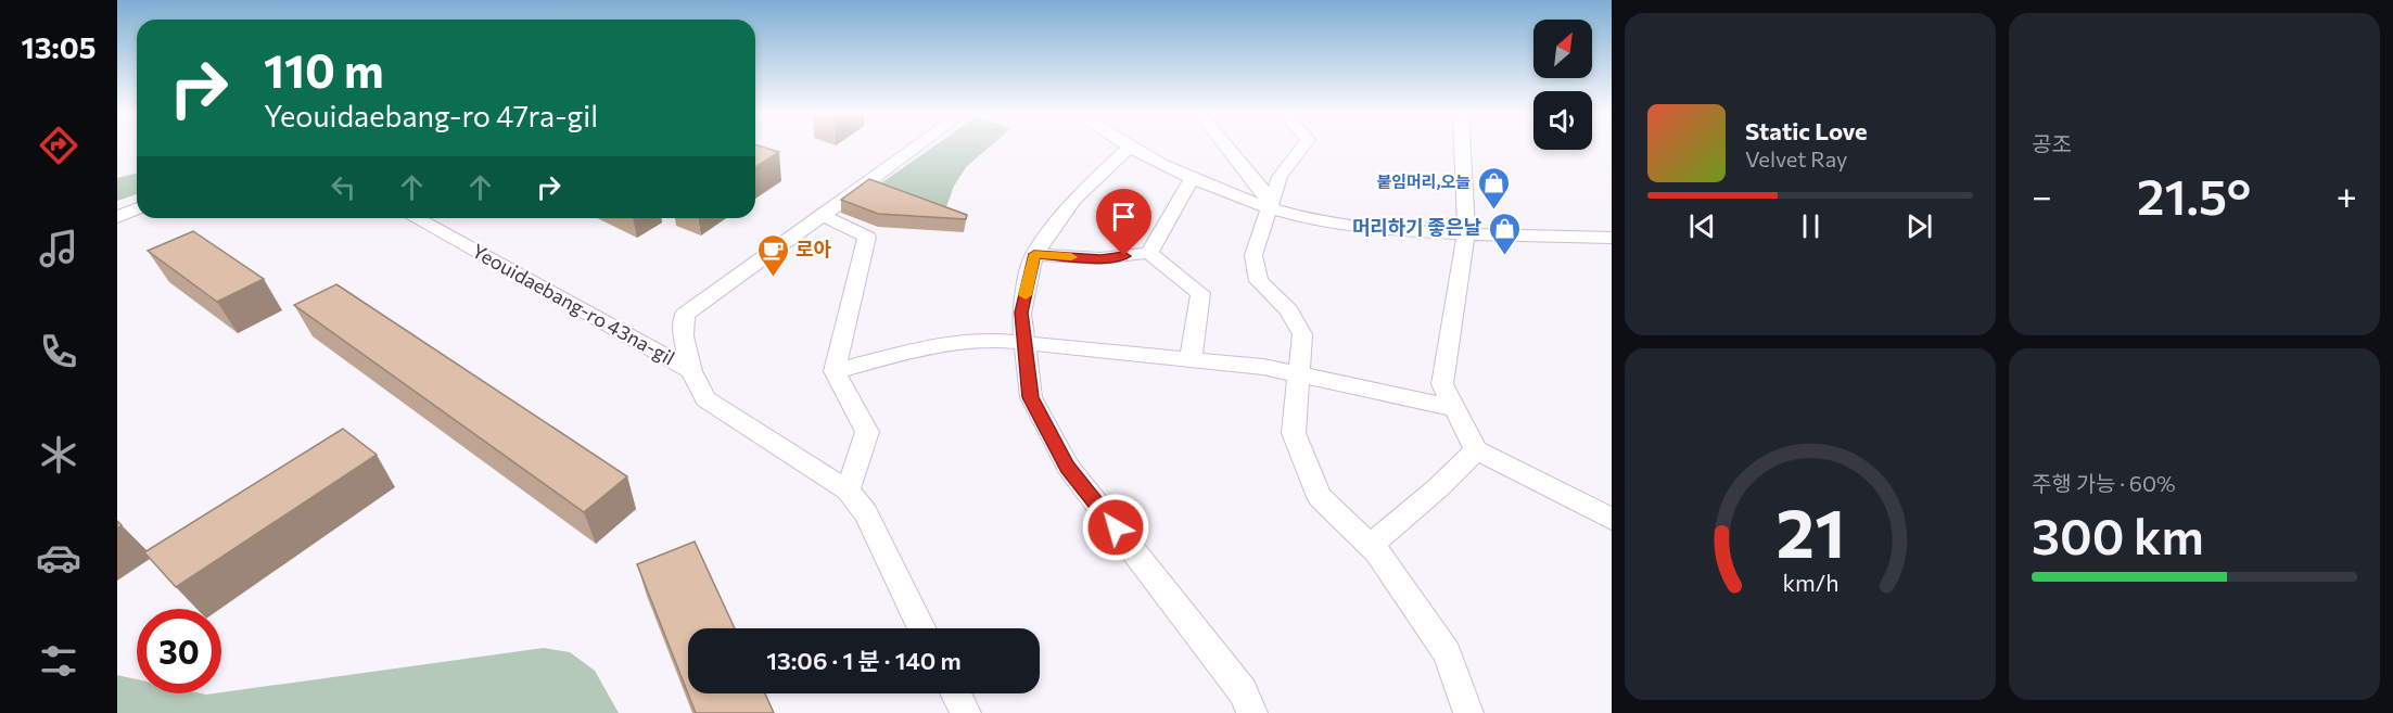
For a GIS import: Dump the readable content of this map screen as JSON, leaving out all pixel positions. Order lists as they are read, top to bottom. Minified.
{"streets":{"street":["Yeouidaebang-ro 43na-gil"]},"places":{"shop":["붙임머리,오늘","머리하기 좋은날"],"cafe":["로아"]},"north":"top right","page":{"tabs":"13:05","tile":["공조",["주행 가능 · 60%","300 km"]],"turn":["110 m","Yeouidaebang-ro 47ra-gil"],"song":["Static Love","Velvet Ray"],"heat":["−","21.5°","+"],"limit":"30","trip":"13:06 · 1 분 · 140 m","gauge":["21","km/h"]}}
